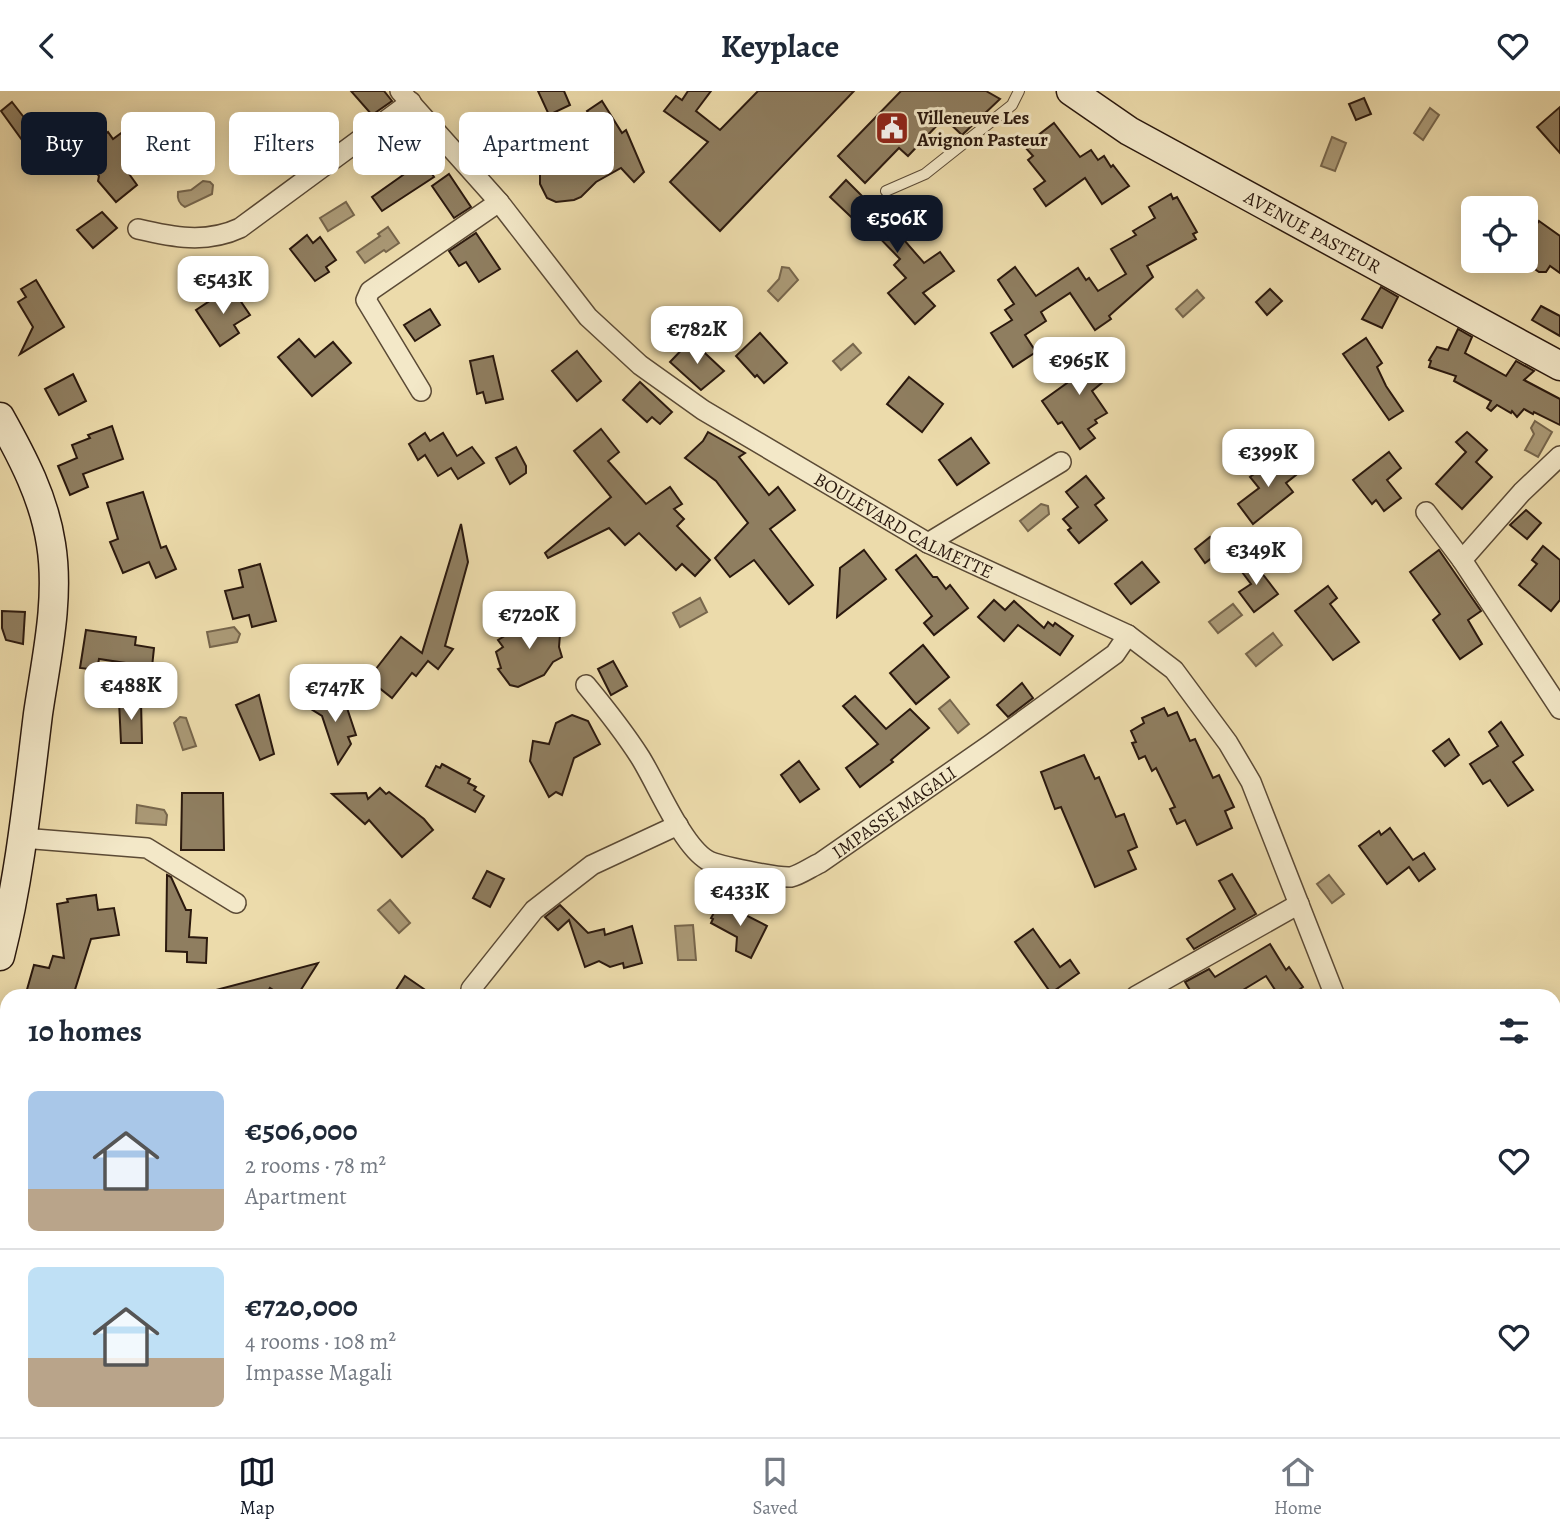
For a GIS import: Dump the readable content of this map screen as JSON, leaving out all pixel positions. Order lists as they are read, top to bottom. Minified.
{"streets":{"street":["AVENUE PASTEUR","BOULEVARD CALMETTE","IMPASSE MAGALI"]},"crossings":[["BOULEVARD CALMETTE","IMPASSE MAGALI"]],"places":{"public building":["Villeneuve Les Avignon Pasteur"]},"page":{"header":"Keyplace","chip":["Buy","Rent","Filters","New","Apartment"],"price":["€506K","€543K","€782K","€965K","€399K","€349K","€720K","€488K","€747K","€433K"],"heading":"10 homes","list":[{"name":"€506,000","note":"2 rooms · 78 m² · Apartment"},{"name":"€720,000","note":"4 rooms · 108 m² · Impasse Magali"}],"tabs":["Map","Saved","Home"]}}
